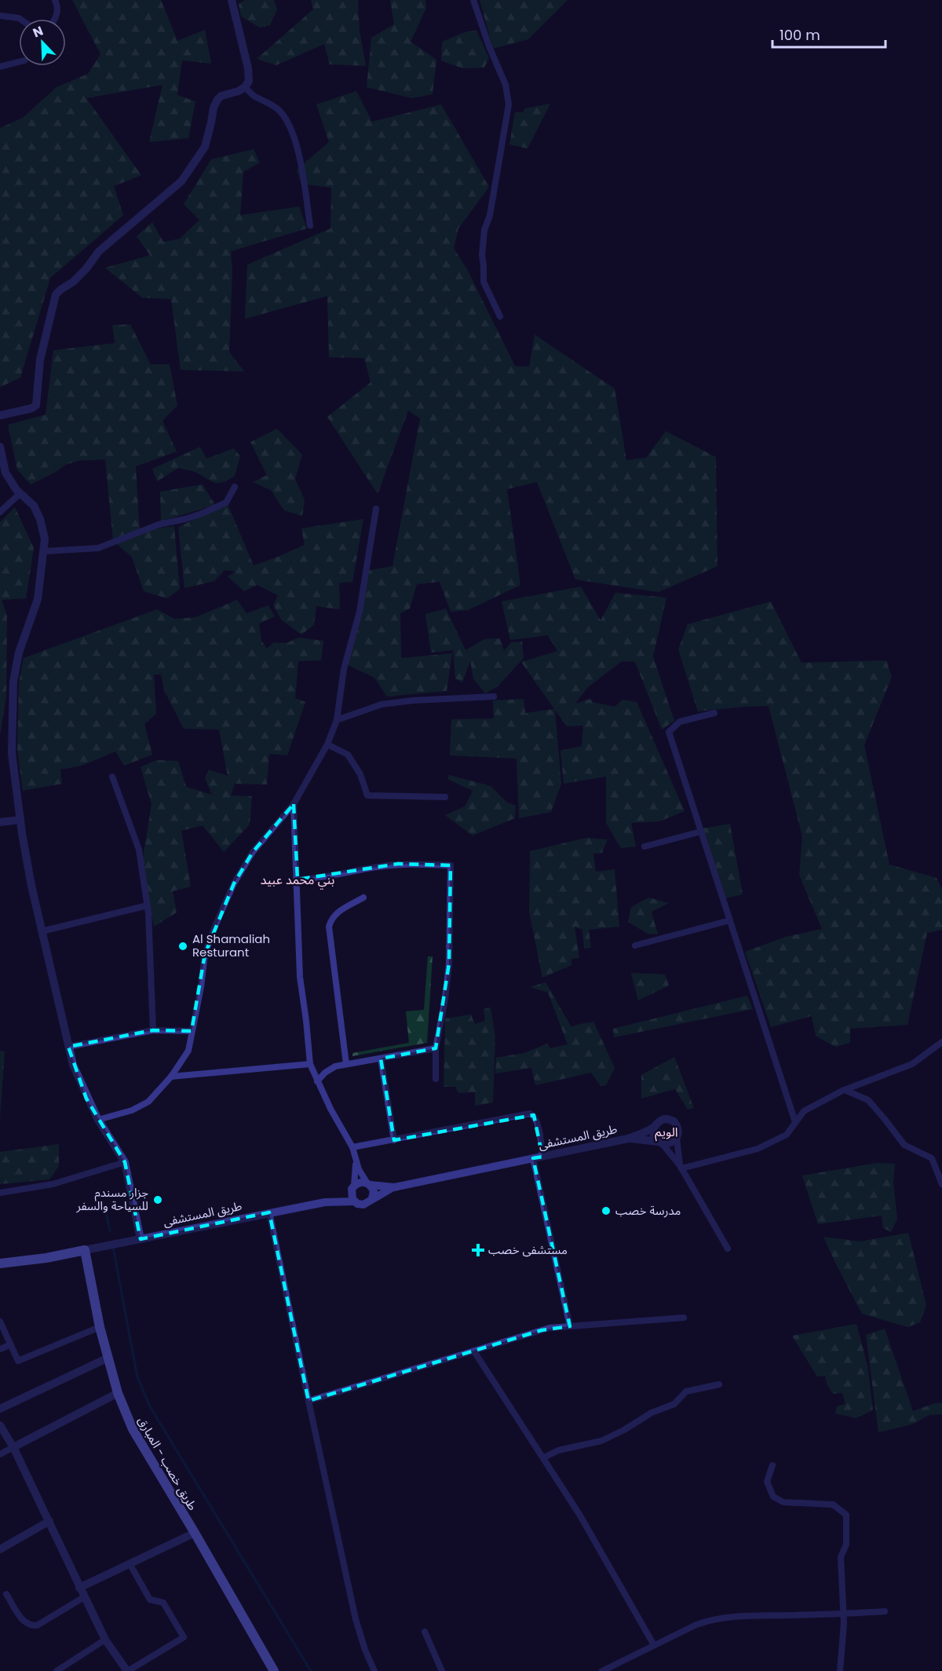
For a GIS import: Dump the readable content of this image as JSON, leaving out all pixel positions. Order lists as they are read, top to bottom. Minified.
{"streets":{"main road":["طريق خصب - المبارق"],"street":["طريق المستشفى"]},"crossings":[["طريق المستشفى","طريق خصب - المبارق"]],"districts":["بني محمد عبيد","الويم"],"places":{"other":["Al Shamaliah Resturant","جزار مسندم للسياحة والسفر","مدرسة خصب"],"health":["مستشفى خصب"]},"scale_bar":"100 m","north":"top left"}
